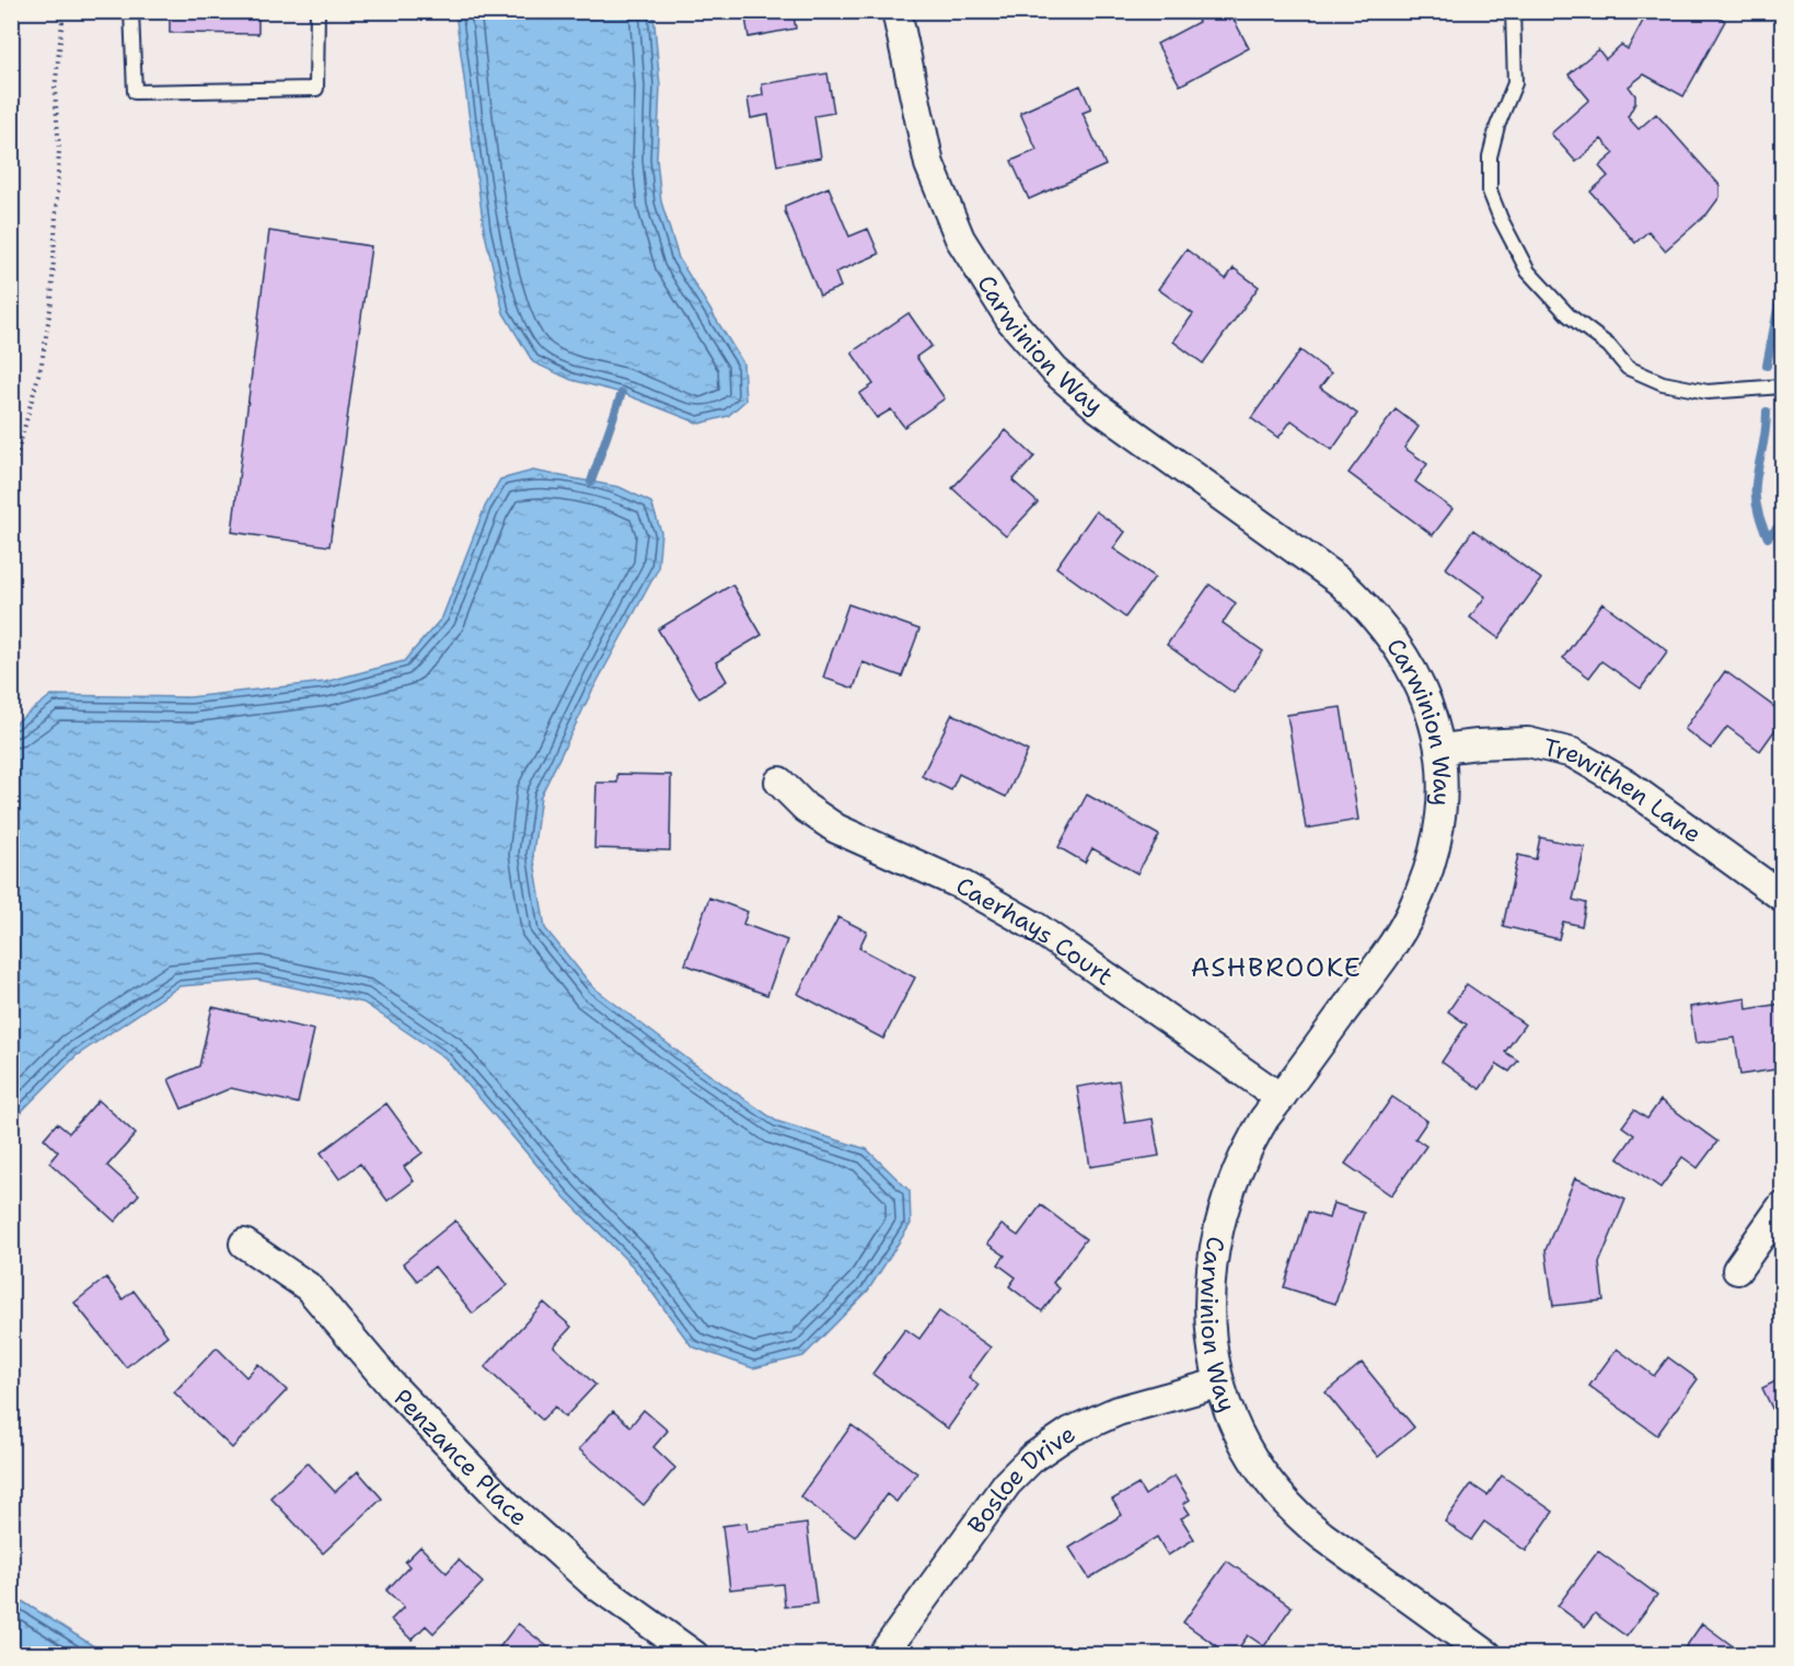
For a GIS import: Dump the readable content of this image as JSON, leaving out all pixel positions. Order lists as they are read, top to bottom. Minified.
{"streets":{"street":["Carwinion Way","Trewithen Lane","Caerhays Court","Penzance Place","Bosloe Drive"]},"crossings":[["Carwinion Way","Trewithen Lane"],["Carwinion Way","Caerhays Court"],["Carwinion Way","Bosloe Drive"]],"districts":["ASHBROOKE"]}
